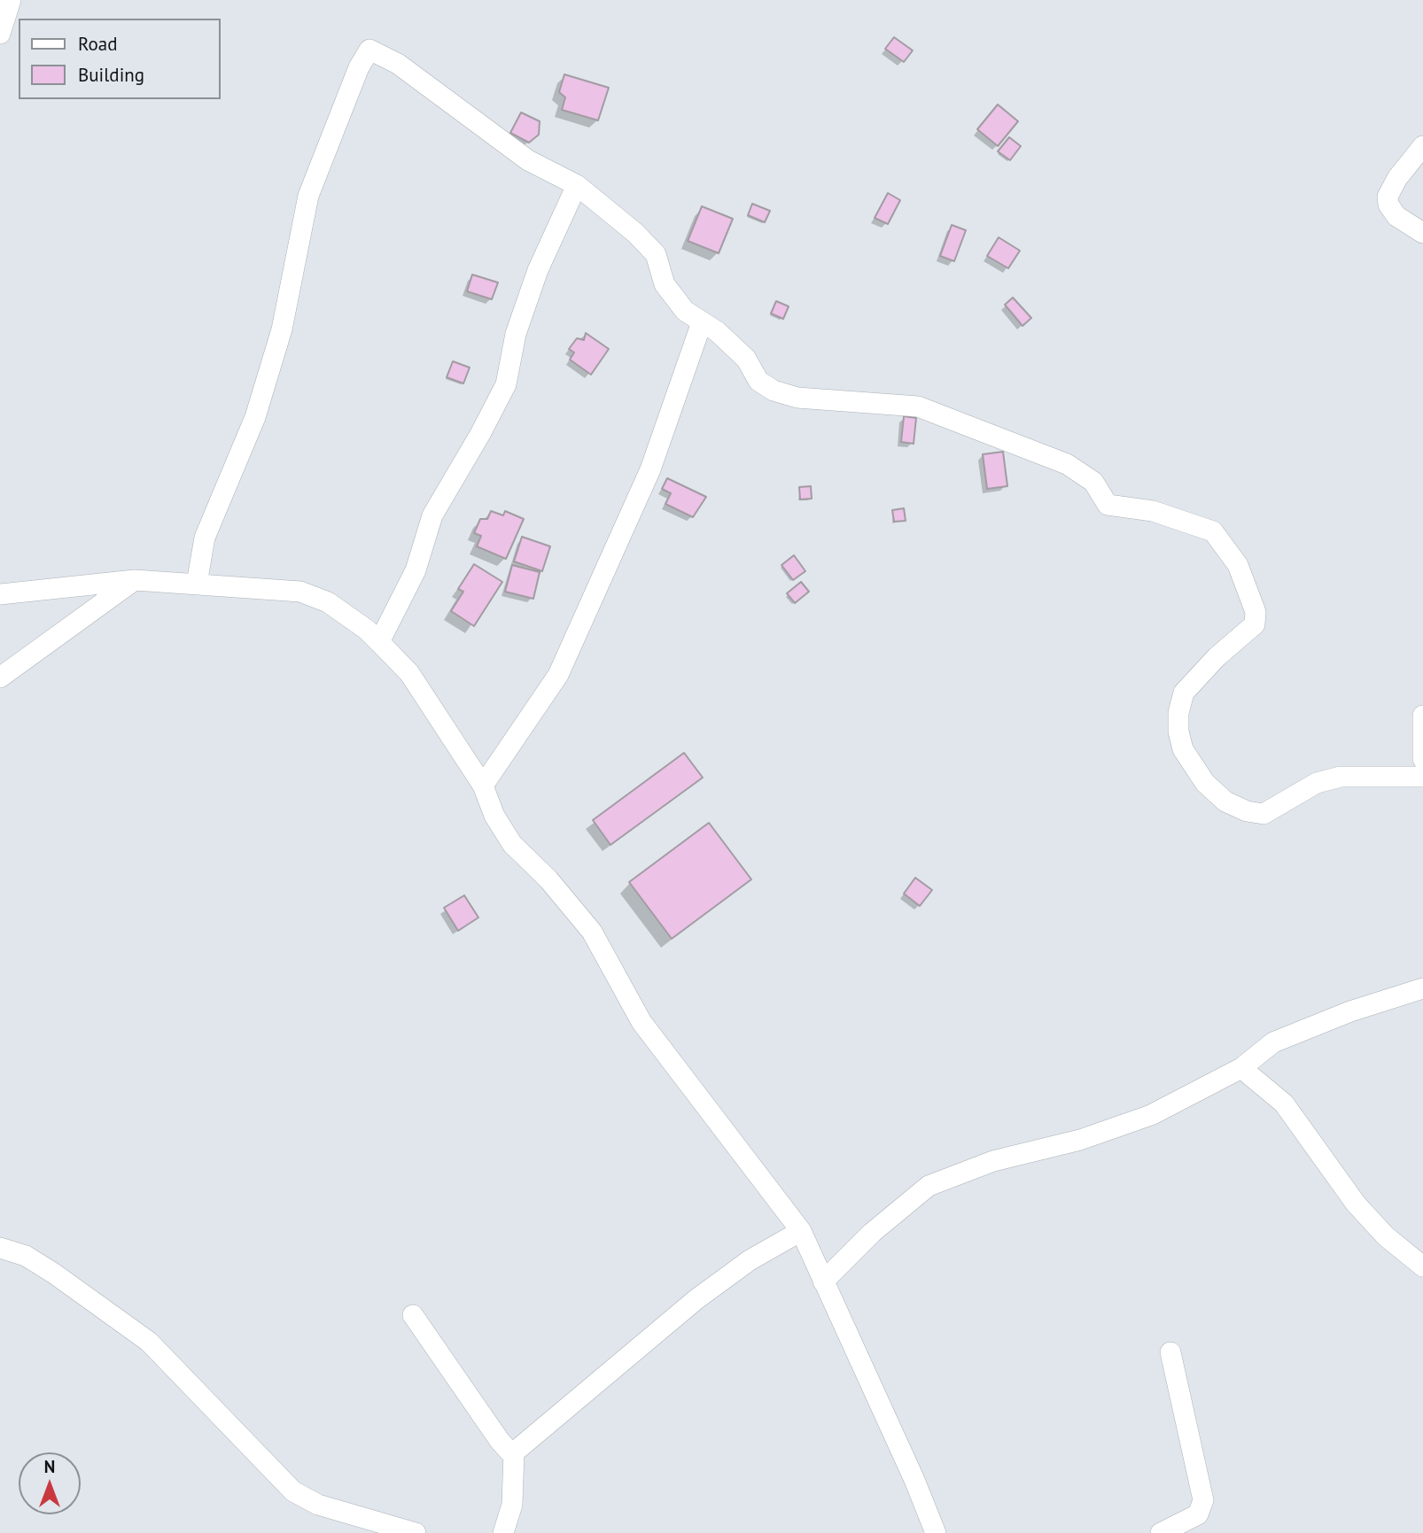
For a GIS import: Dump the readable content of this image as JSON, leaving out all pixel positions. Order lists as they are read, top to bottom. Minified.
{"legend":["Road","Building"],"north":"top"}
